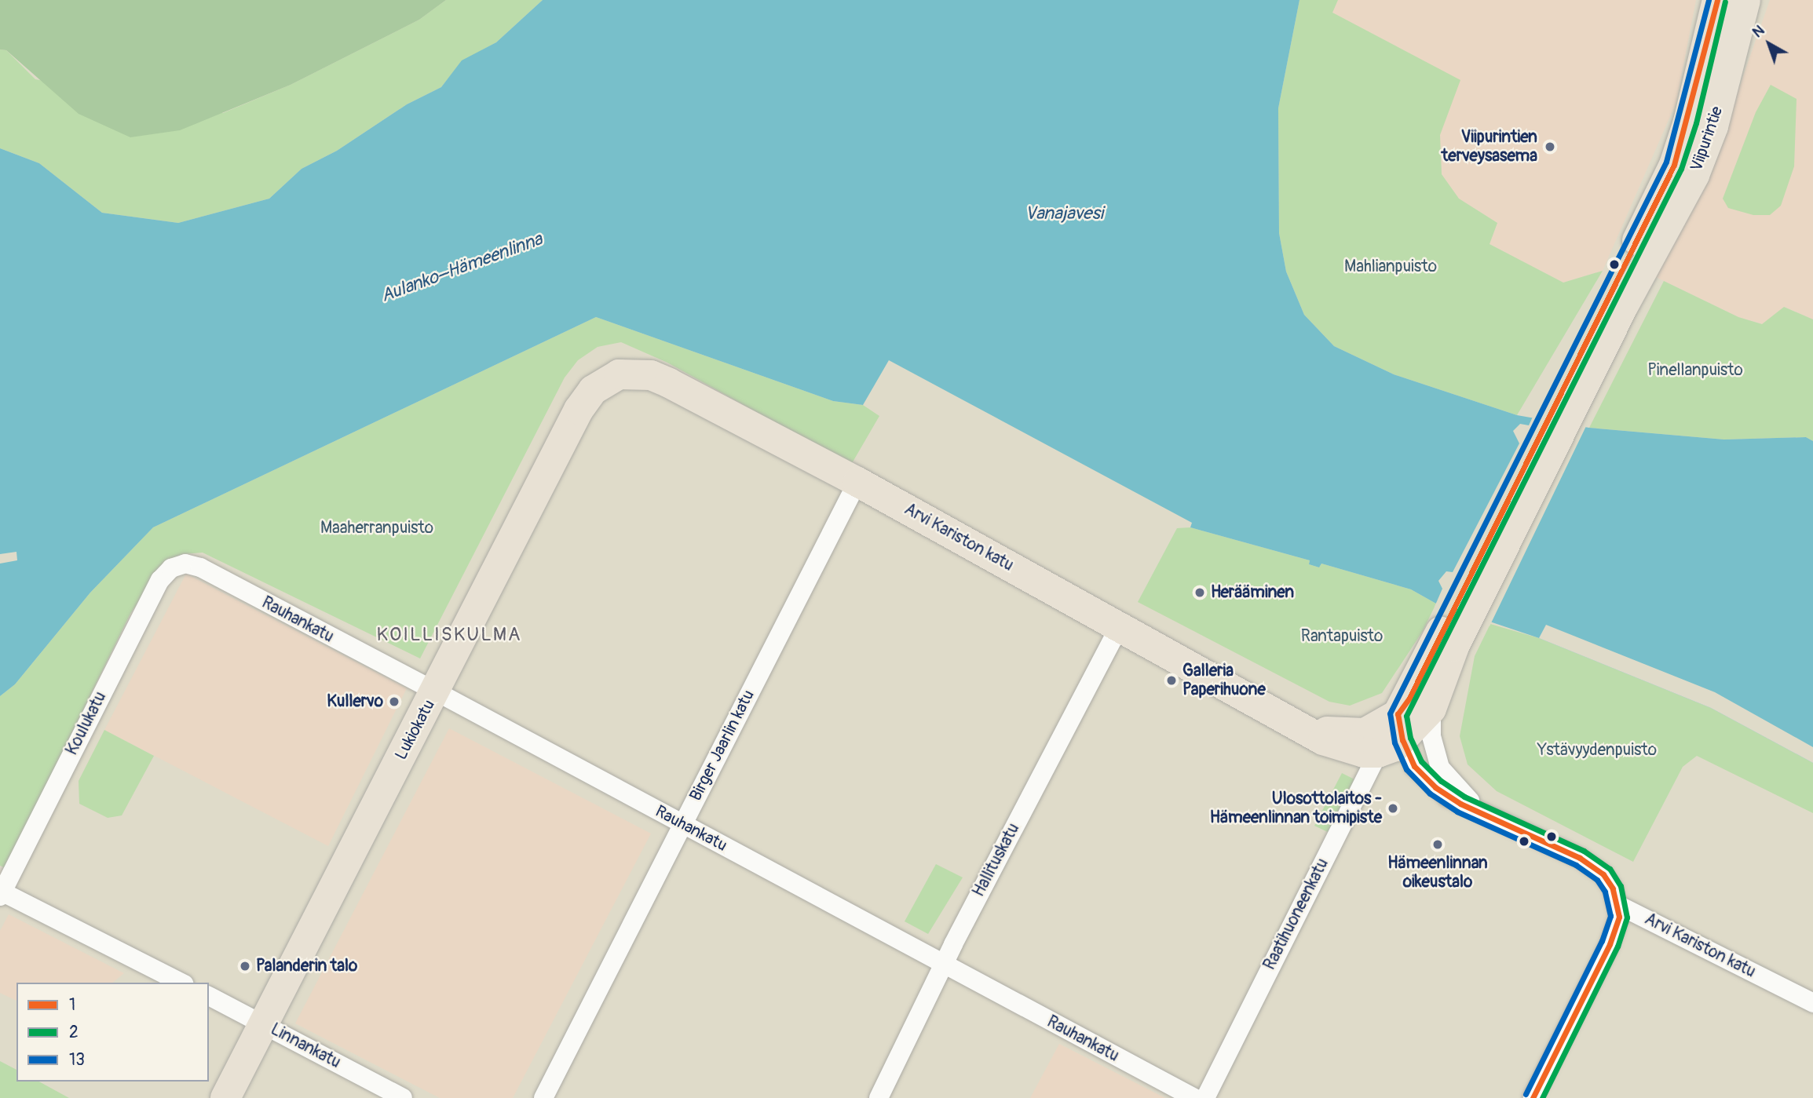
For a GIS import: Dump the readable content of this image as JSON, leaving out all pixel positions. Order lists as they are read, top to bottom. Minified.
{"streets":{"main road":["Viipurintie","Arvi Kariston katu","Lukiokatu"],"street":["Rauhankatu","Koulukatu","Birger Jaarlin katu","Hallituskatu","Raatihuoneenkatu","Linnankatu"]},"crossings":[["Viipurintie","Arvi Kariston katu"],["Viipurintie","Raatihuoneenkatu"],["Arvi Kariston katu","Lukiokatu"],["Arvi Kariston katu","Birger Jaarlin katu"],["Arvi Kariston katu","Hallituskatu"],["Arvi Kariston katu","Raatihuoneenkatu"],["Rauhankatu","Koulukatu"],["Rauhankatu","Lukiokatu"],["Rauhankatu","Birger Jaarlin katu"],["Rauhankatu","Hallituskatu"],["Lukiokatu","Linnankatu"]],"districts":["KOILLISKULMA"],"water":["Vanajavesi","Aulanko–Hämeenlinna"],"parks":["Mahlianpuisto","Pinellanpuisto","Maaherranpuisto","Rantapuisto","Ystävyydenpuisto"],"places":["Viipurintien terveysasema","Herääminen","Galleria Paperihuone","Kullervo","Ulosottolaitos - Hämeenlinnan toimipiste","Hämeenlinnan oikeustalo","Palanderin talo"],"lines":["transit line 1","transit line 13","transit line 2"],"legend":["1","2","13"],"north":"top left"}
